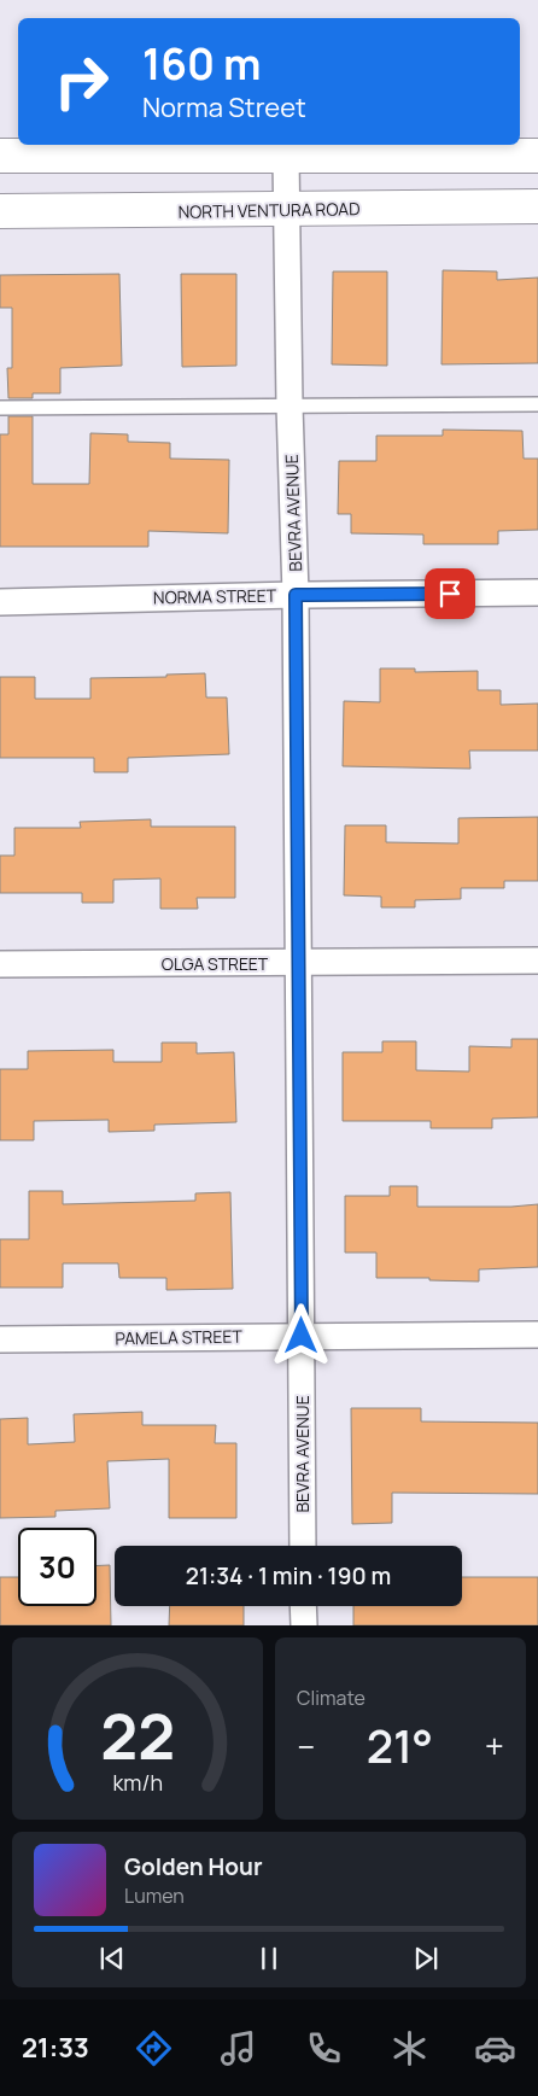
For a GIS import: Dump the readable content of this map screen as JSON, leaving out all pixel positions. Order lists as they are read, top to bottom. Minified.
{"streets":{"main road":["NORTH VENTURA ROAD"],"street":["BEVRA AVENUE","NORMA STREET","OLGA STREET","PAMELA STREET"]},"crossings":[["NORTH VENTURA ROAD","BEVRA AVENUE"],["BEVRA AVENUE","NORMA STREET"],["BEVRA AVENUE","OLGA STREET"],["BEVRA AVENUE","PAMELA STREET"]],"page":{"turn":["160 m","Norma Street"],"limit":"30","trip":"21:34 · 1 min · 190 m","tile":"Climate","heat":["−","21°","+"],"song":["Golden Hour","Lumen"],"tabs":"21:33","gauge":["22","km/h"]}}
